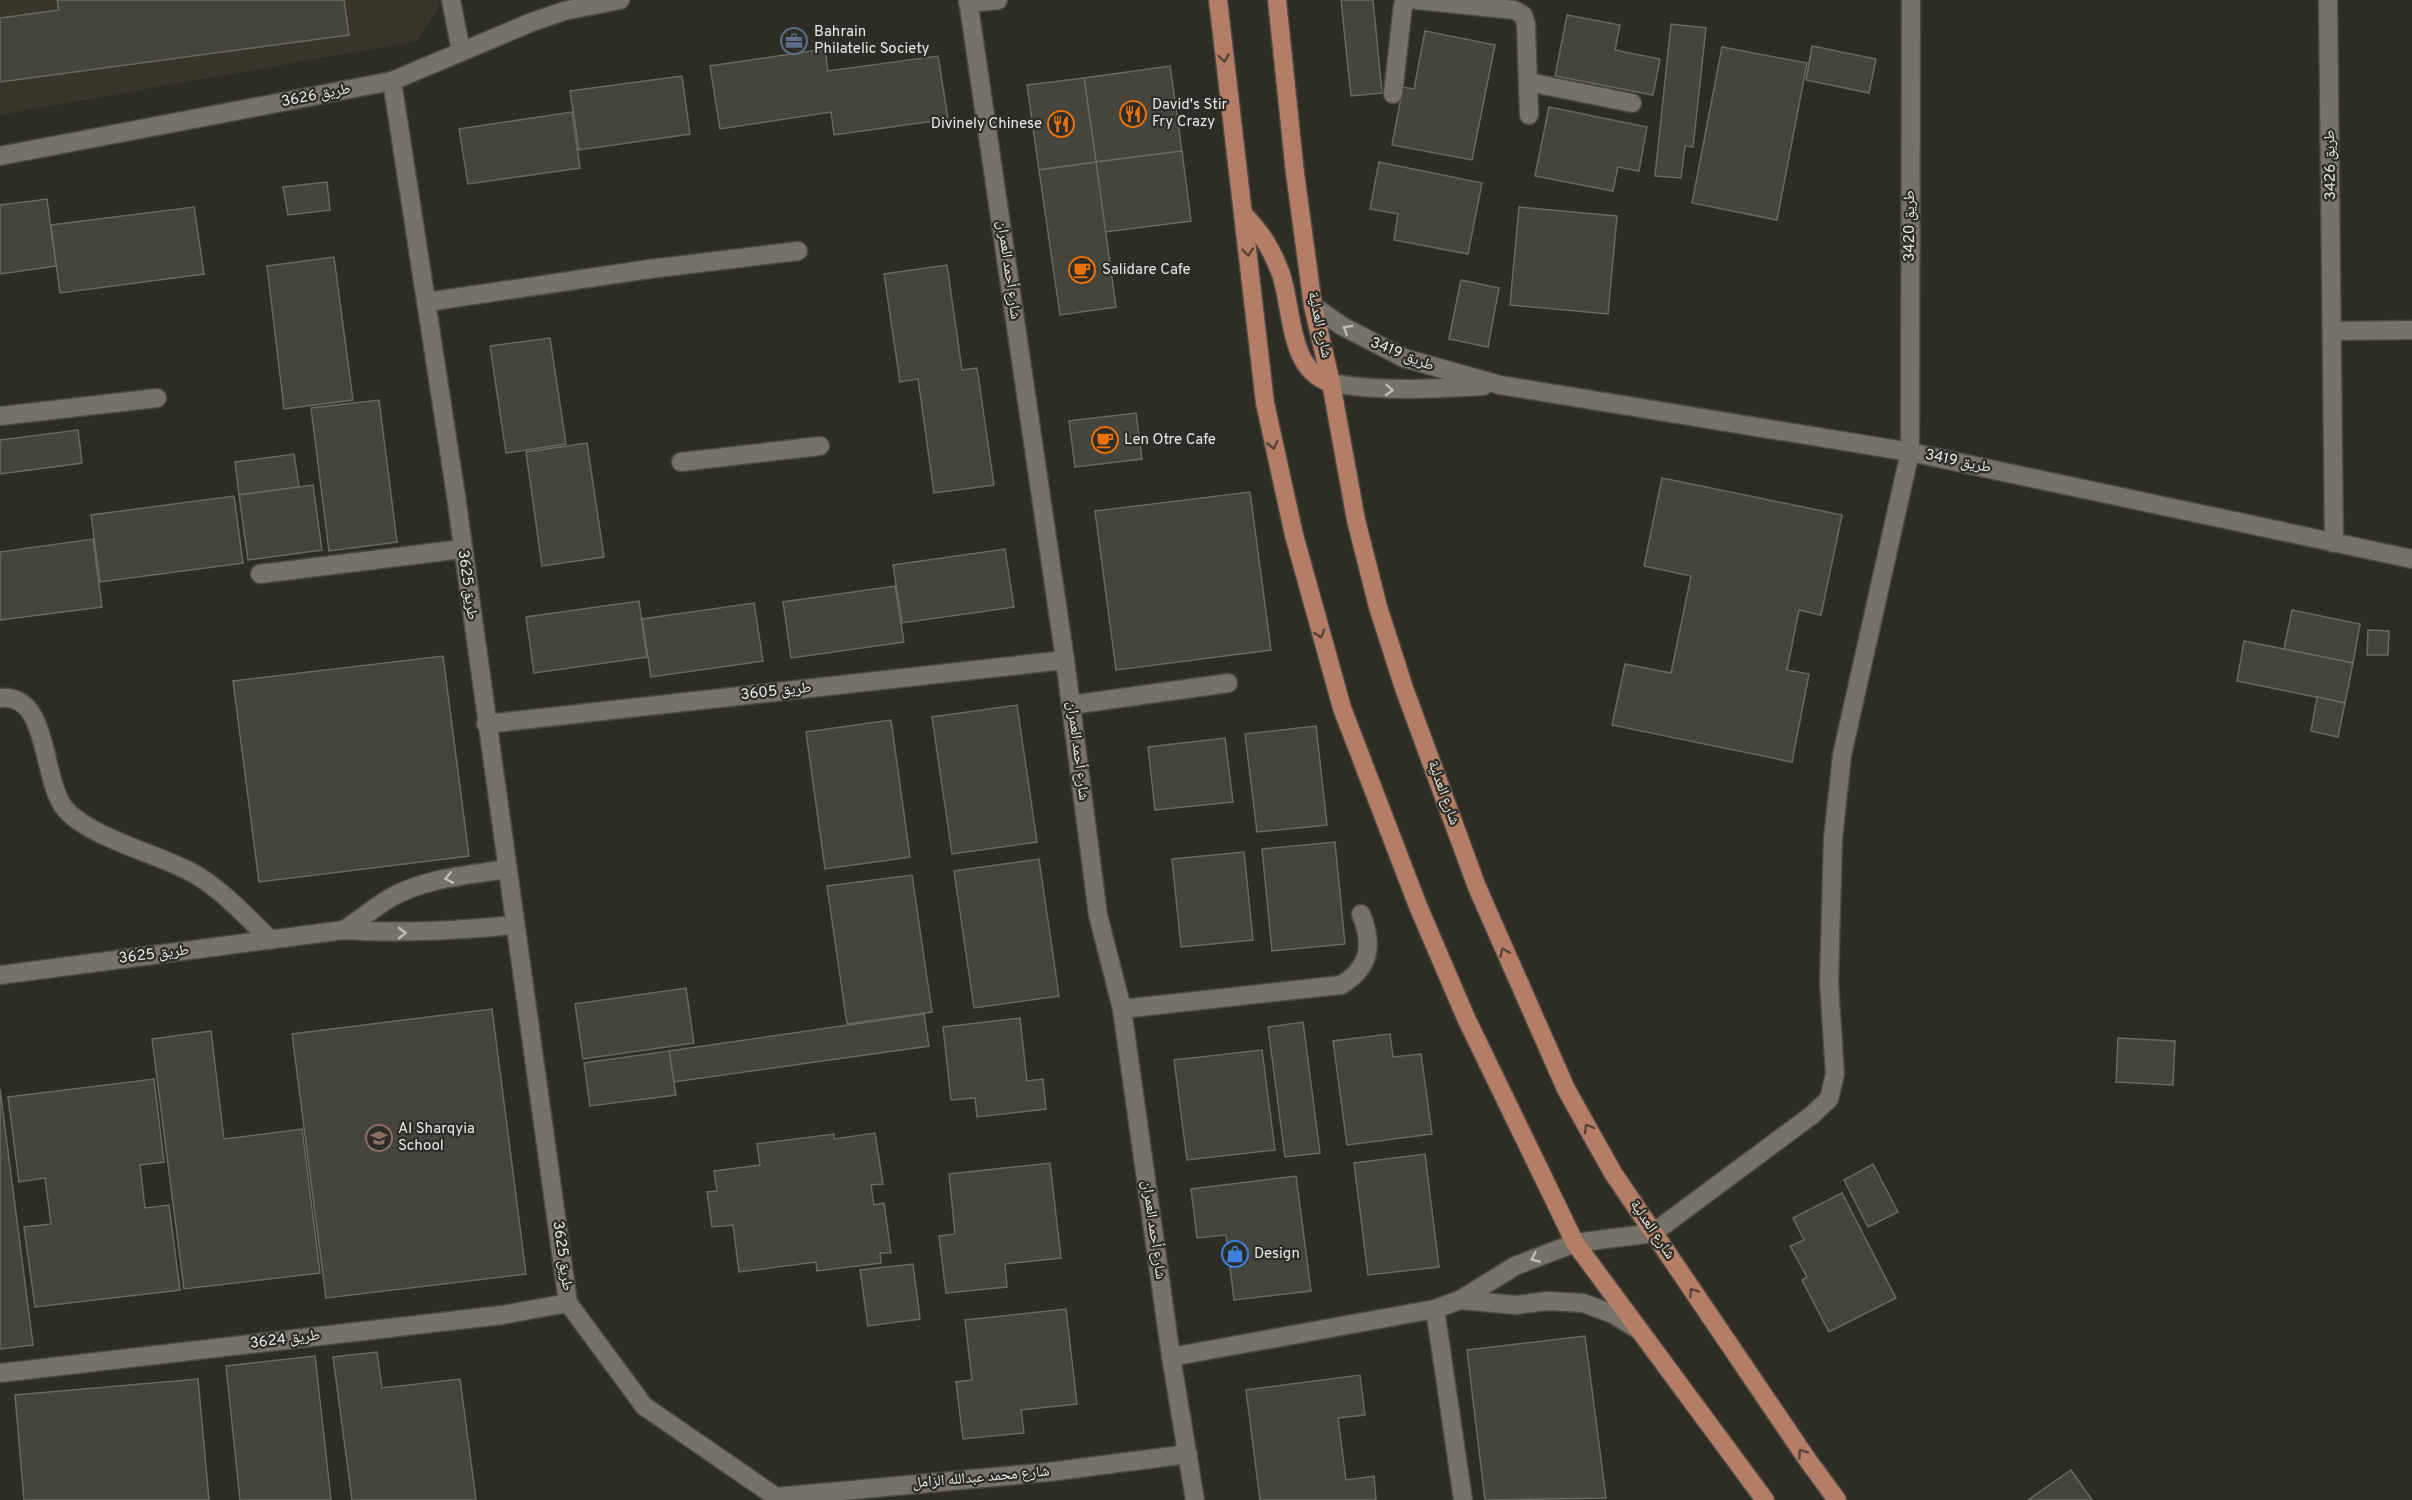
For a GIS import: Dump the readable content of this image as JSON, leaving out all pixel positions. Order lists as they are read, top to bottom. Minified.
{"streets":{"main road":["شارع العدلية"],"street":["طريق 3626","طريق 3426","طريق 3420","شارع أحمد العمران","طريق 3419","طريق 3625","طريق 3605","طريق 3624","شارع محمد عبدالله الزامل"]},"crossings":[["طريق 3626","طريق 3625"],["طريق 3426","طريق 3419"],["طريق 3420","شارع العدلية"],["طريق 3420","طريق 3419"],["شارع أحمد العمران","طريق 3605"],["شارع أحمد العمران","شارع محمد عبدالله الزامل"],["شارع العدلية","طريق 3419"],["طريق 3625","طريق 3605"],["طريق 3625","طريق 3624"],["طريق 3625","شارع محمد عبدالله الزامل"]],"places":{"office":["Bahrain Philatelic Society"],"restaurant":["David's Stir Fry Crazy","Divinely Chinese"],"cafe":["Salidare Cafe","Len Otre Cafe"],"school or university":["Al Sharqyia School"],"shop":["Design"]}}
